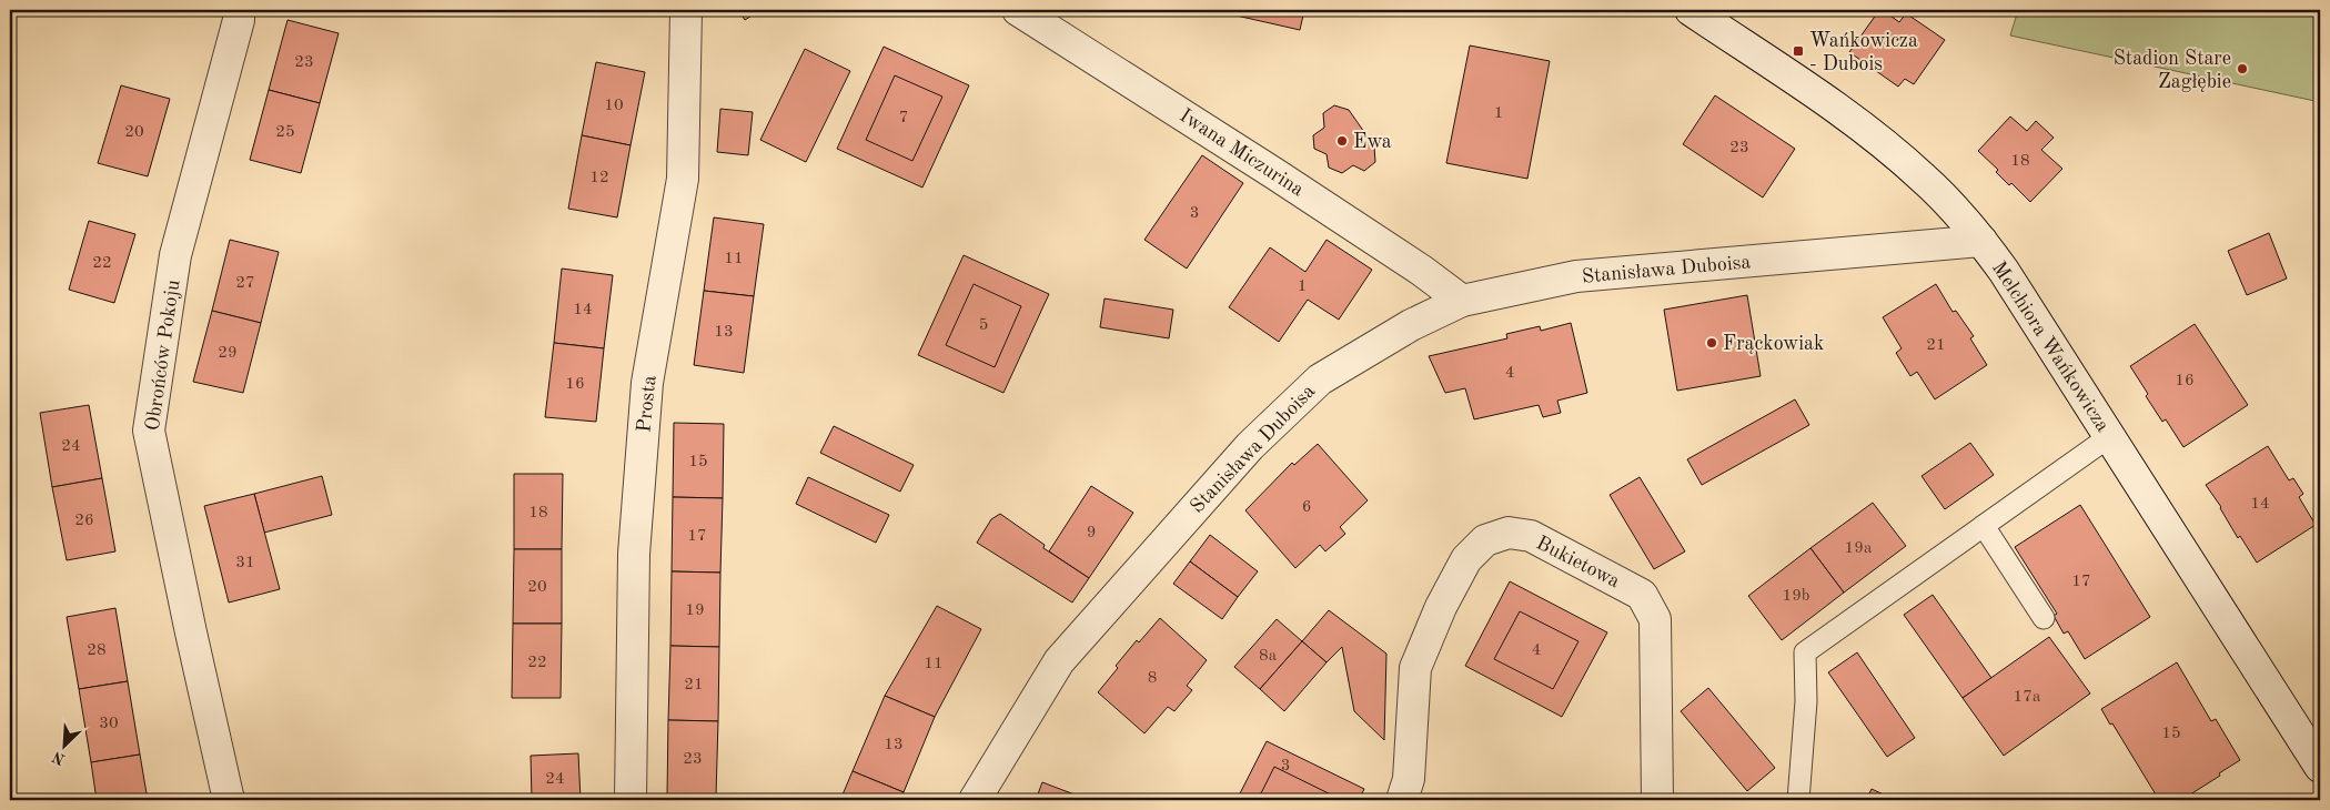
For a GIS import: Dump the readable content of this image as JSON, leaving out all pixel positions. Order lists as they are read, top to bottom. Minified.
{"streets":{"street":["Iwana Miczurina","Stanisława Duboisa","Melchiora Wańkowicza","Obrońców Pokoju","Prosta","Bukietowa"]},"crossings":[["Iwana Miczurina","Stanisława Duboisa"],["Stanisława Duboisa","Melchiora Wańkowicza"]],"places":{"transit":["Wańkowicza - Dubois"],"other":["Stadion Stare Zagłębie","Ewa","Frąckowiak"]},"house_numbers":["23","10","1","7","20","25","23","18","12","3","11","22","27","1","14","5","13","21","29","4","16","16","24","15","14","6","18","26","9","17","19a","31","17","20","19b","19","28","4","8a","22","11","8","21","17a","30","15","13","23","3","24"],"north":"bottom left"}
